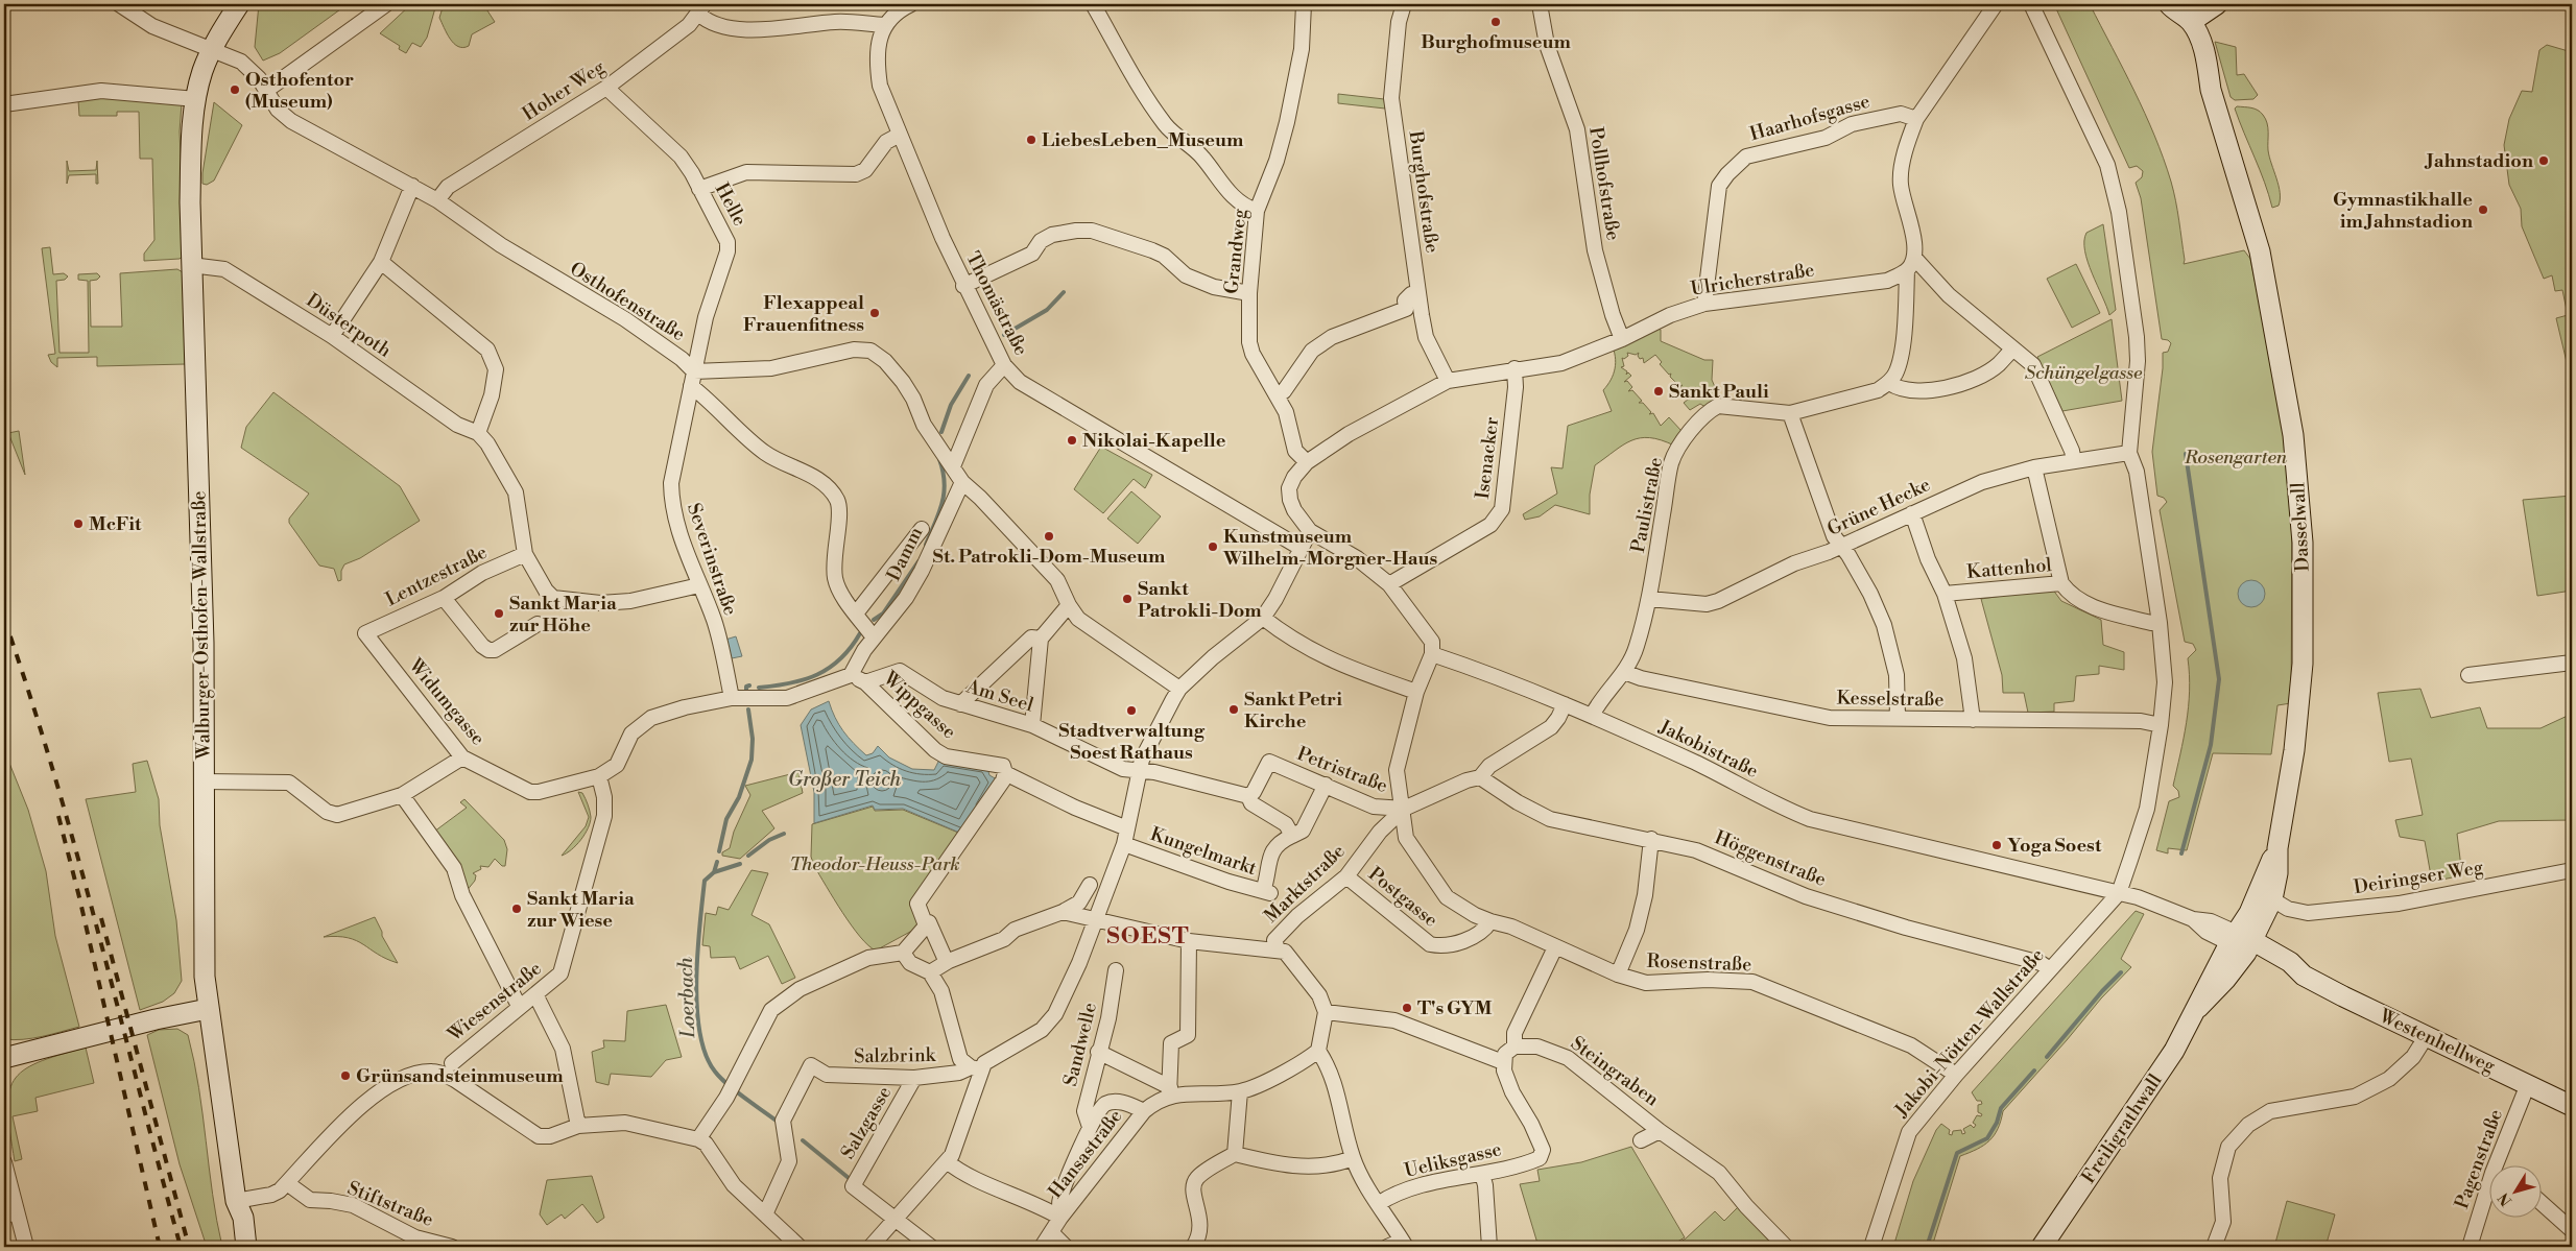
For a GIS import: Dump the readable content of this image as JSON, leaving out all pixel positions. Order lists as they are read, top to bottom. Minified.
{"streets":{"street":["Hoher Weg","Haarhofsgasse","Pollhofstraße","Burghofstraße","Helle","Grandweg","Ulricherstraße","Osthofenstraße","Thomästraße","Düsterpoth","Isenacker","Paulistraße","Grüne Hecke","Dasselwall","Damm","Severinstraße","Kattenhol","Lentzestraße","Walburger-Osthofen-Wallstraße","Am Seel","Kesselstraße","Widumgasse","Wippgasse","Jakobistraße","Petristraße","Kungelmarkt","Höggenstraße","Deiringser Weg","Marktstraße","Postgasse","Rosenstraße","Wiesenstraße","Jakobi-Nötten-Wallstraße","Westenhellweg","Sandwelle","Salzbrink","Steingraben","Salzgasse","Freiligrathwall","Hansastraße","Pagenstraße","Ueliksgasse","Stiftstraße"]},"crossings":[["Hoher Weg","Helle"],["Hoher Weg","Osthofenstraße"],["Haarhofsgasse","Ulricherstraße"],["Pollhofstraße","Ulricherstraße"],["Burghofstraße","Ulricherstraße"],["Helle","Osthofenstraße"],["Helle","Severinstraße"],["Grandweg","Ulricherstraße"],["Ulricherstraße","Isenacker"],["Osthofenstraße","Damm"],["Osthofenstraße","Severinstraße"],["Osthofenstraße","Walburger-Osthofen-Wallstraße"],["Düsterpoth","Walburger-Osthofen-Wallstraße"],["Paulistraße","Grüne Hecke"],["Paulistraße","Kesselstraße"],["Paulistraße","Jakobistraße"],["Dasselwall","Jakobistraße"],["Dasselwall","Deiringser Weg"],["Dasselwall","Westenhellweg"],["Dasselwall","Freiligrathwall"],["Lentzestraße","Widumgasse"],["Am Seel","Wippgasse"],["Am Seel","Petristraße"],["Widumgasse","Wiesenstraße"],["Jakobistraße","Marktstraße"],["Jakobistraße","Rosenstraße"],["Jakobistraße","Jakobi-Nötten-Wallstraße"],["Jakobistraße","Westenhellweg"],["Jakobistraße","Freiligrathwall"],["Petristraße","Marktstraße"],["Petristraße","Rosenstraße"],["Höggenstraße","Marktstraße"],["Höggenstraße","Jakobi-Nötten-Wallstraße"],["Marktstraße","Postgasse"],["Marktstraße","Rosenstraße"],["Postgasse","Rosenstraße"],["Rosenstraße","Jakobi-Nötten-Wallstraße"],["Westenhellweg","Freiligrathwall"],["Westenhellweg","Pagenstraße"],["Salzbrink","Salzgasse"]],"districts":["SOEST"],"water":["Großer Teich","Loerbach"],"parks":["Schüngelgasse","Rosengarten","Theodor-Heuss-Park"],"places":["Burghofmuseum","Osthofentor (Museum)","LiebesLeben_Museum","Jahnstadion","Gymnastikhalle im Jahnstadion","Flexappeal Frauenfitness","Sankt Pauli","Nikolai-Kapelle","McFit","St. Patrokli-Dom-Museum","Kunstmuseum Wilhelm-Morgner-Haus","Sankt Patrokli-Dom","Sankt Maria zur Höhe","Sankt Petri Kirche","Stadtverwaltung Soest Rathaus","Yoga Soest","Sankt Maria zur Wiese","T's GYM","Grünsandsteinmuseum"],"north":"bottom left"}
